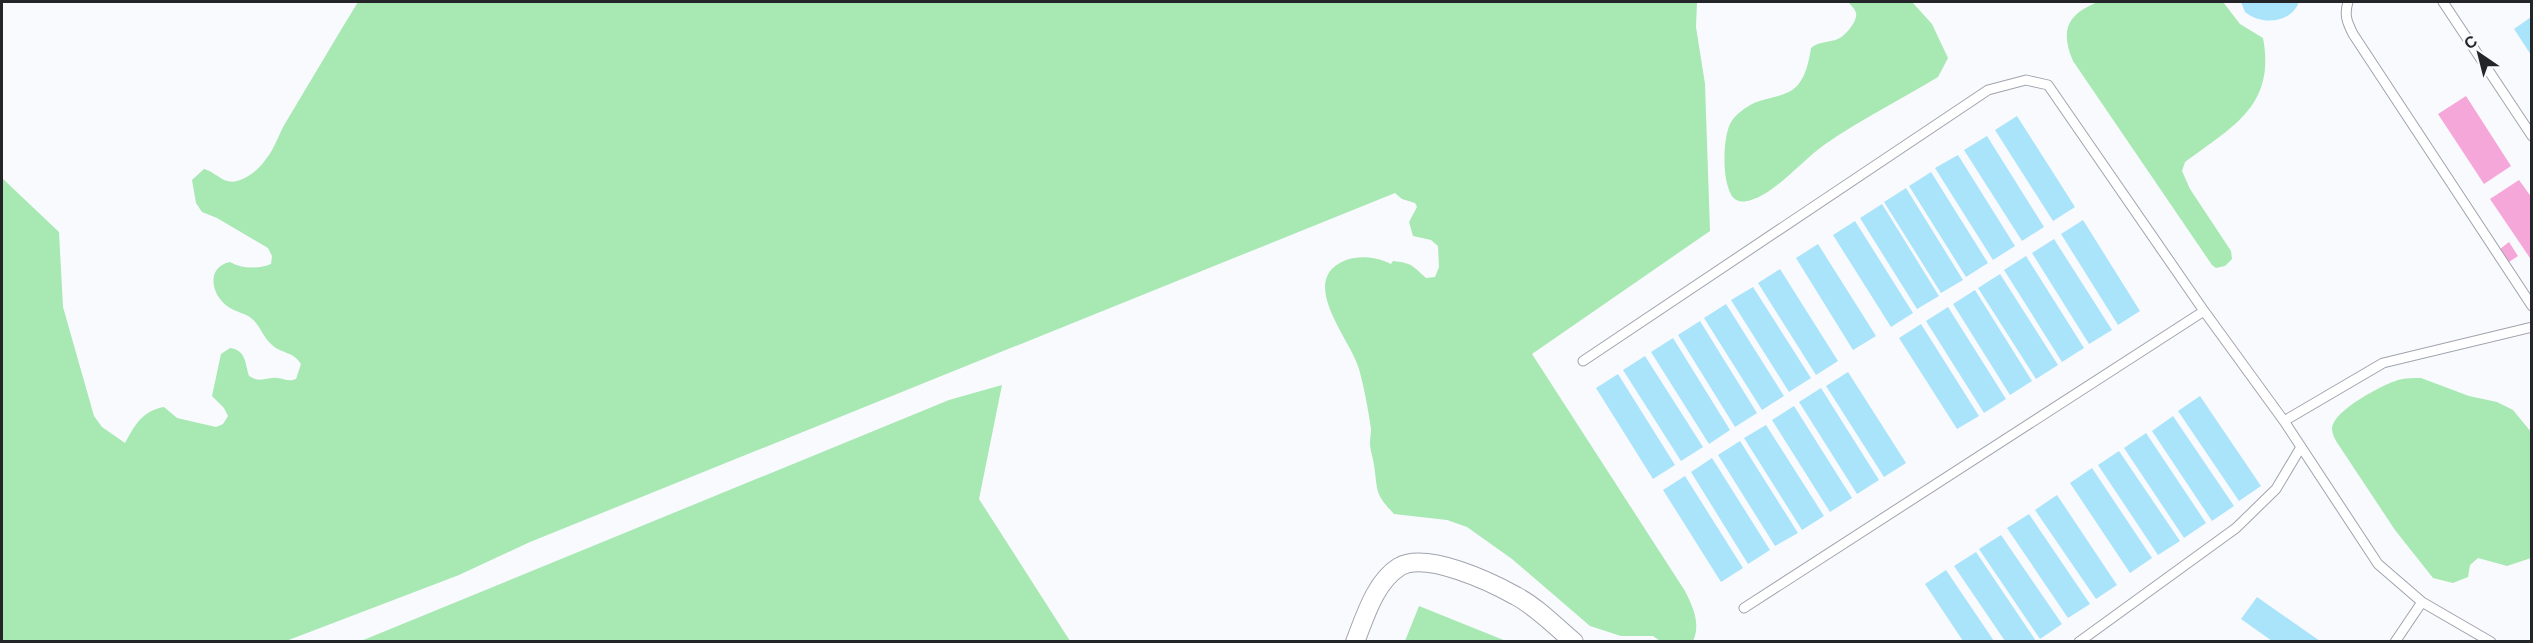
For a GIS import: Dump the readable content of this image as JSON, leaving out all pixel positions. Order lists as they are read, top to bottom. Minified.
{"north":"top left"}
